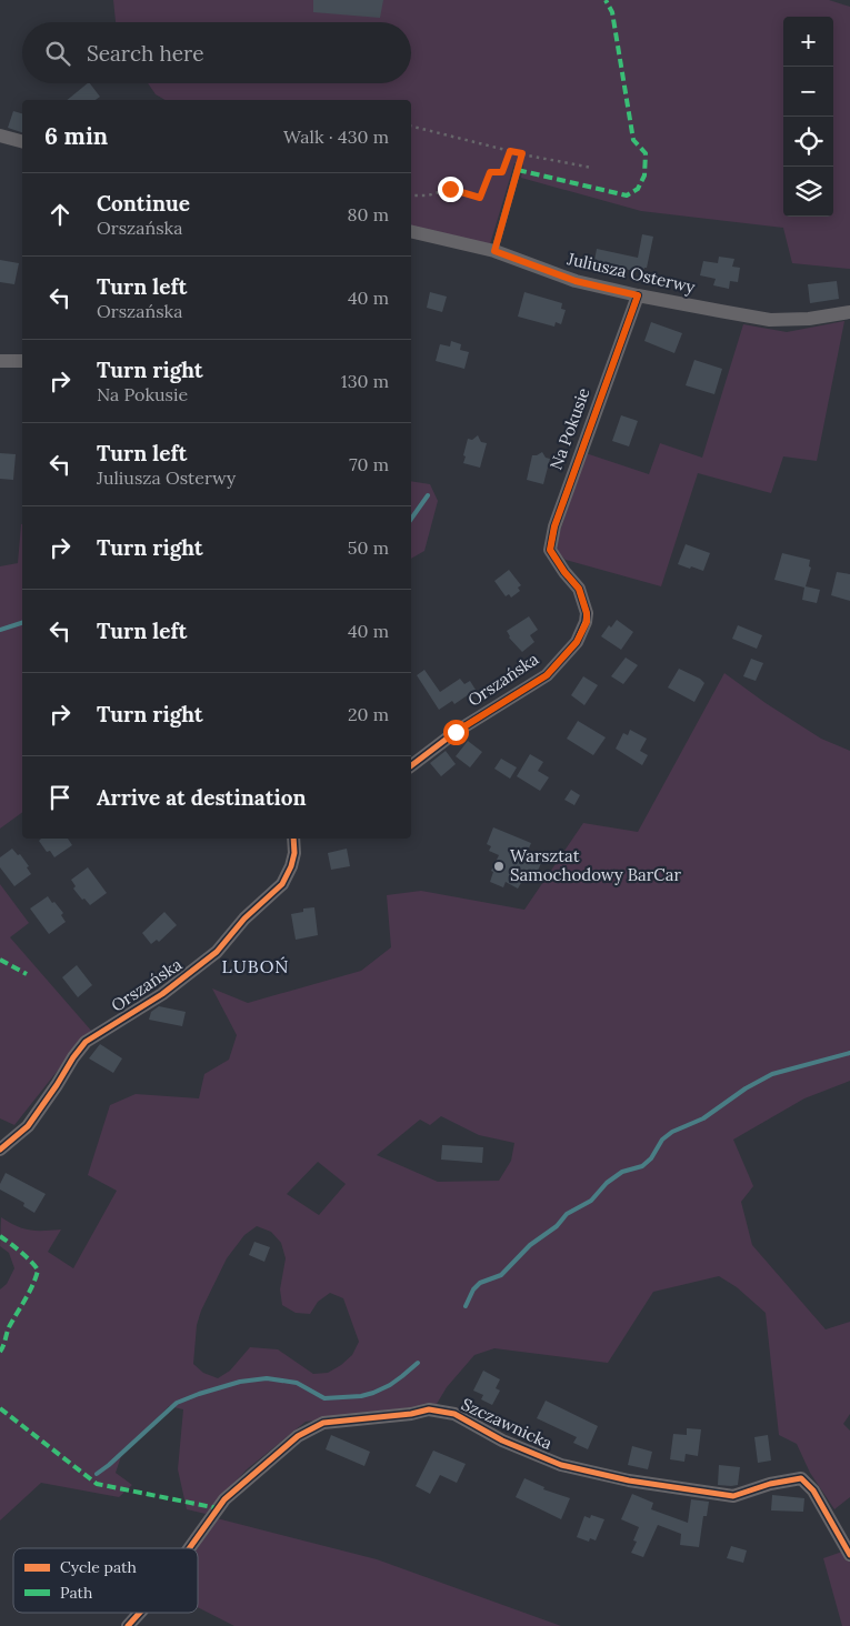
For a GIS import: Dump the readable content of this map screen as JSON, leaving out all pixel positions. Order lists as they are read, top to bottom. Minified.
{"streets":{"street":["Juliusza Osterwy","Na Pokusie","Orszańska","Szczawnicka"]},"crossings":[["Juliusza Osterwy","Na Pokusie"],["Na Pokusie","Orszańska"]],"districts":["LUBOŃ"],"places":["Warsztat Samochodowy BarCar"],"legend":["Cycle path","Path"],"page":{"map_buttons":["+","−"],"search":"Search here","heading":["6 min","Walk · 430 m"],"list":[["Continue","Orszańska","80 m"],["Turn left","Orszańska","40 m"],["Turn right","Na Pokusie","130 m"],["Turn left","Juliusza Osterwy","70 m"],["Turn right","50 m"],["Turn left","40 m"],["Turn right","20 m"],"Arrive at destination"]}}
